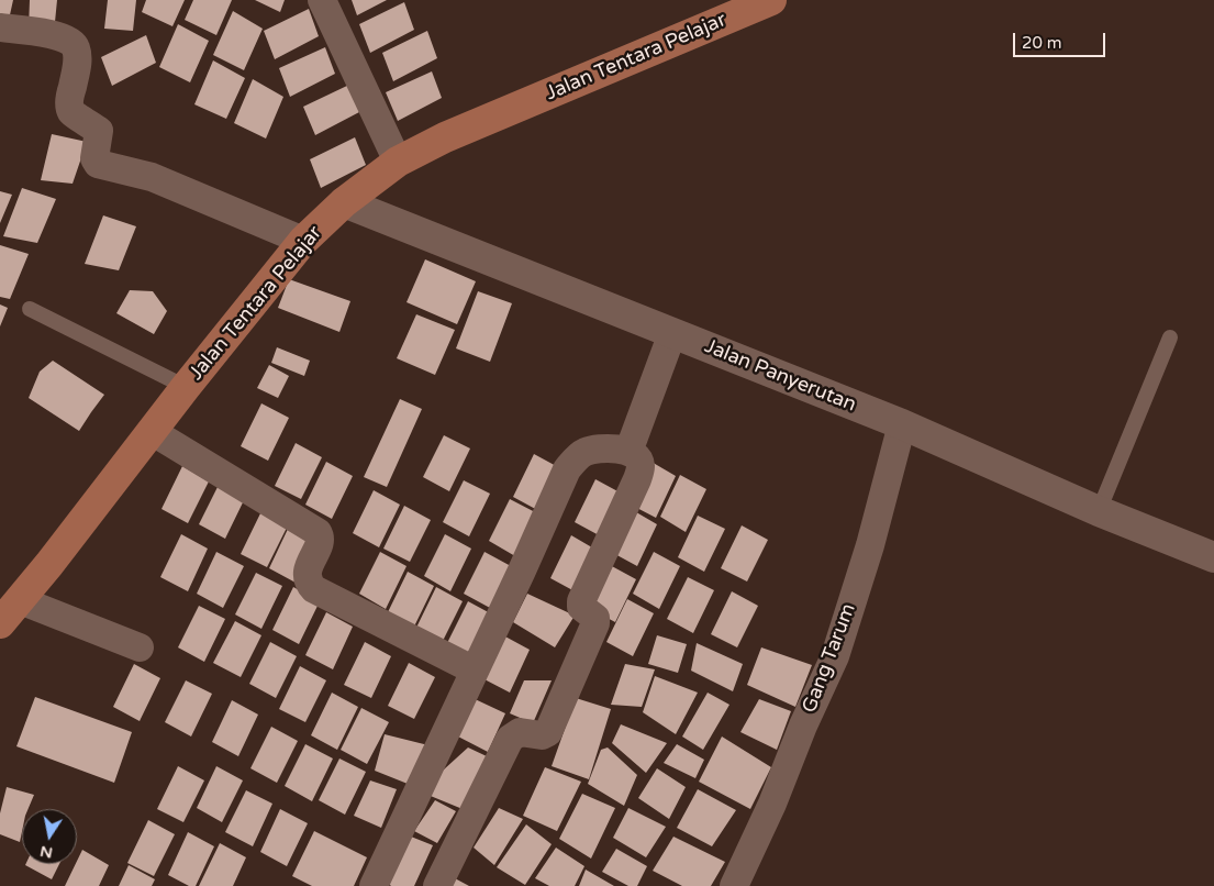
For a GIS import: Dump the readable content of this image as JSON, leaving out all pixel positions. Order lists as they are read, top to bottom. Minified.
{"streets":{"main road":["Jalan Tentara Pelajar"],"street":["Jalan Panyerutan","Gang Tarum"]},"crossings":[["Jalan Tentara Pelajar","Jalan Panyerutan"],["Jalan Panyerutan","Gang Tarum"]],"scale_bar":"20 m","north":"bottom"}
